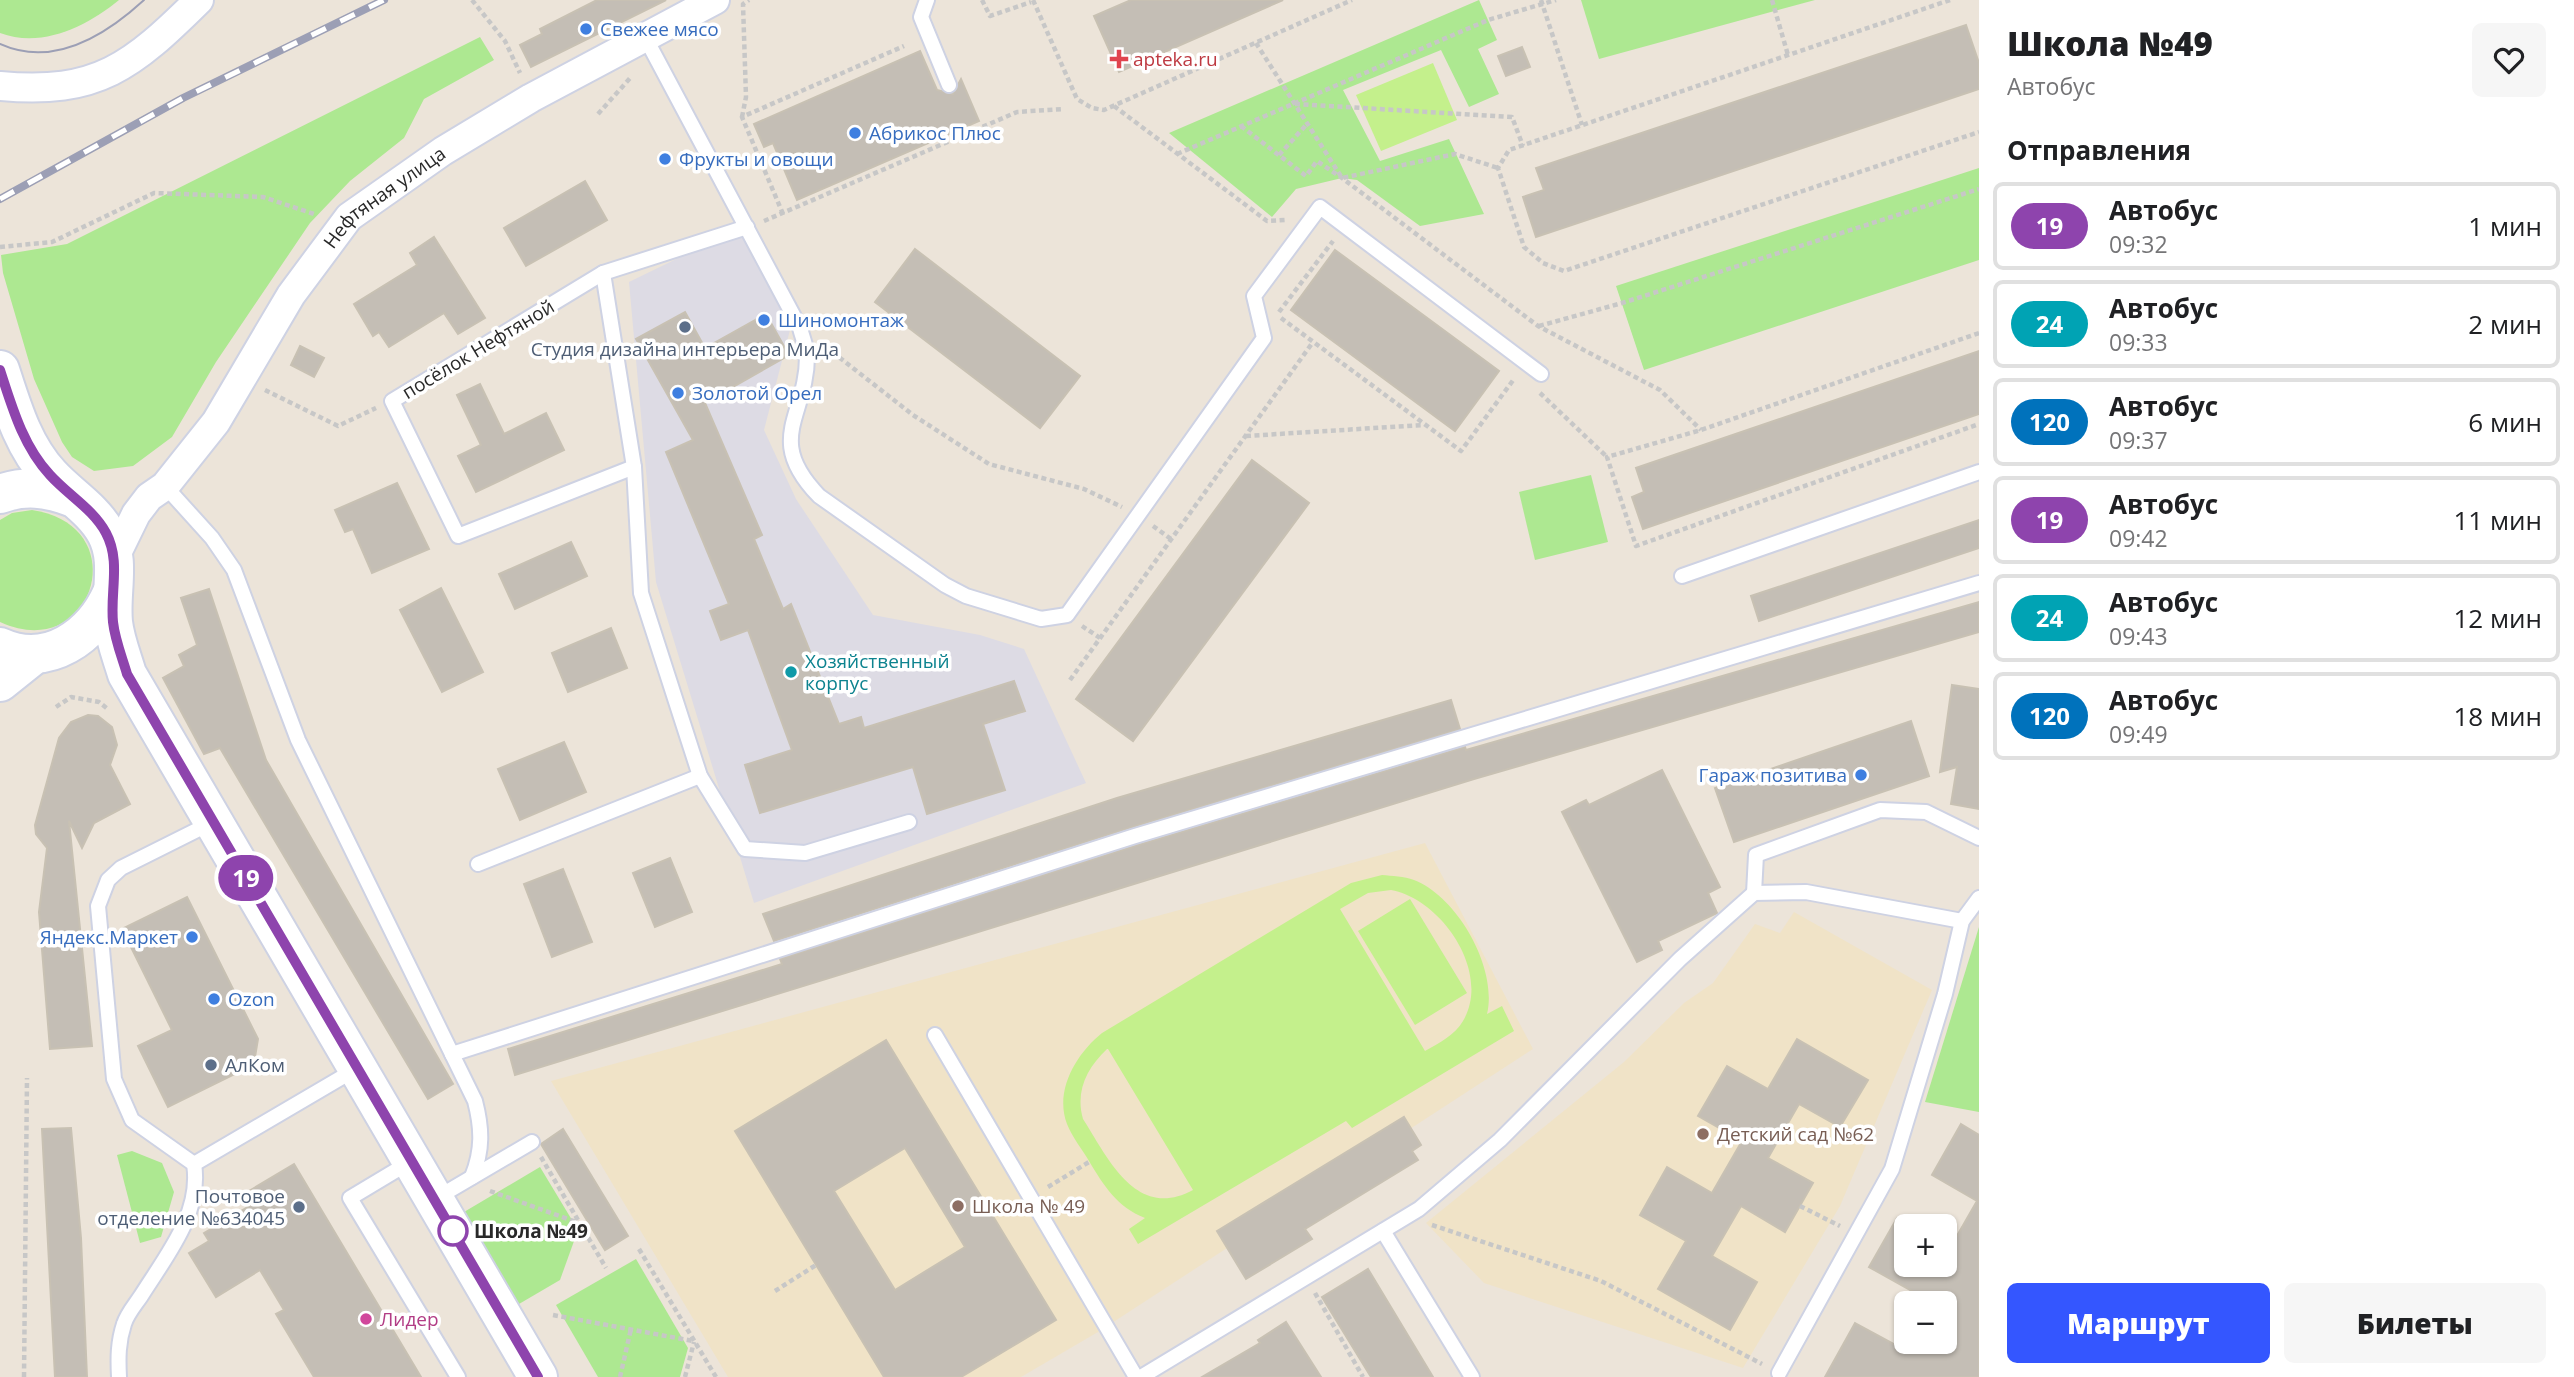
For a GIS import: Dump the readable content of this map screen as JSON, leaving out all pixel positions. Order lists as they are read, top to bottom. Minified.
{"streets":{"street":["Нефтяная улица"],"lane":["посёлок Нефтяной"]},"places":{"other":["Свежее мясо","Абрикос Плюс","Фрукты и овощи","Шиномонтаж","Студия дизайна интерьера МиДа","Золотой Орел","Хозяйственный корпус","Гараж позитива","Яндекс.Маркет","Ozon","АлКом","Детский сад №62","Школа № 49","Почтовое отделение №634045","Школа №49","Лидер"],"health":["apteka.ru"]},"lines":["bus line 19"],"page":{"on_map":"19","heading":[["Школа №49","Автобус"],"Отправления"],"list":[{"mark":"19","name":"Автобус","note":"09:32","value":"1 мин"},{"mark":"24","name":"Автобус","note":"09:33","value":"2 мин"},{"mark":"120","name":"Автобус","note":"09:37","value":"6 мин"},{"mark":"19","name":"Автобус","note":"09:42","value":"11 мин"},{"mark":"24","name":"Автобус","note":"09:43","value":"12 мин"},{"mark":"120","name":"Автобус","note":"09:49","value":"18 мин"}],"map_buttons":["+","−"],"buttons":["Маршрут","Билеты"]}}
